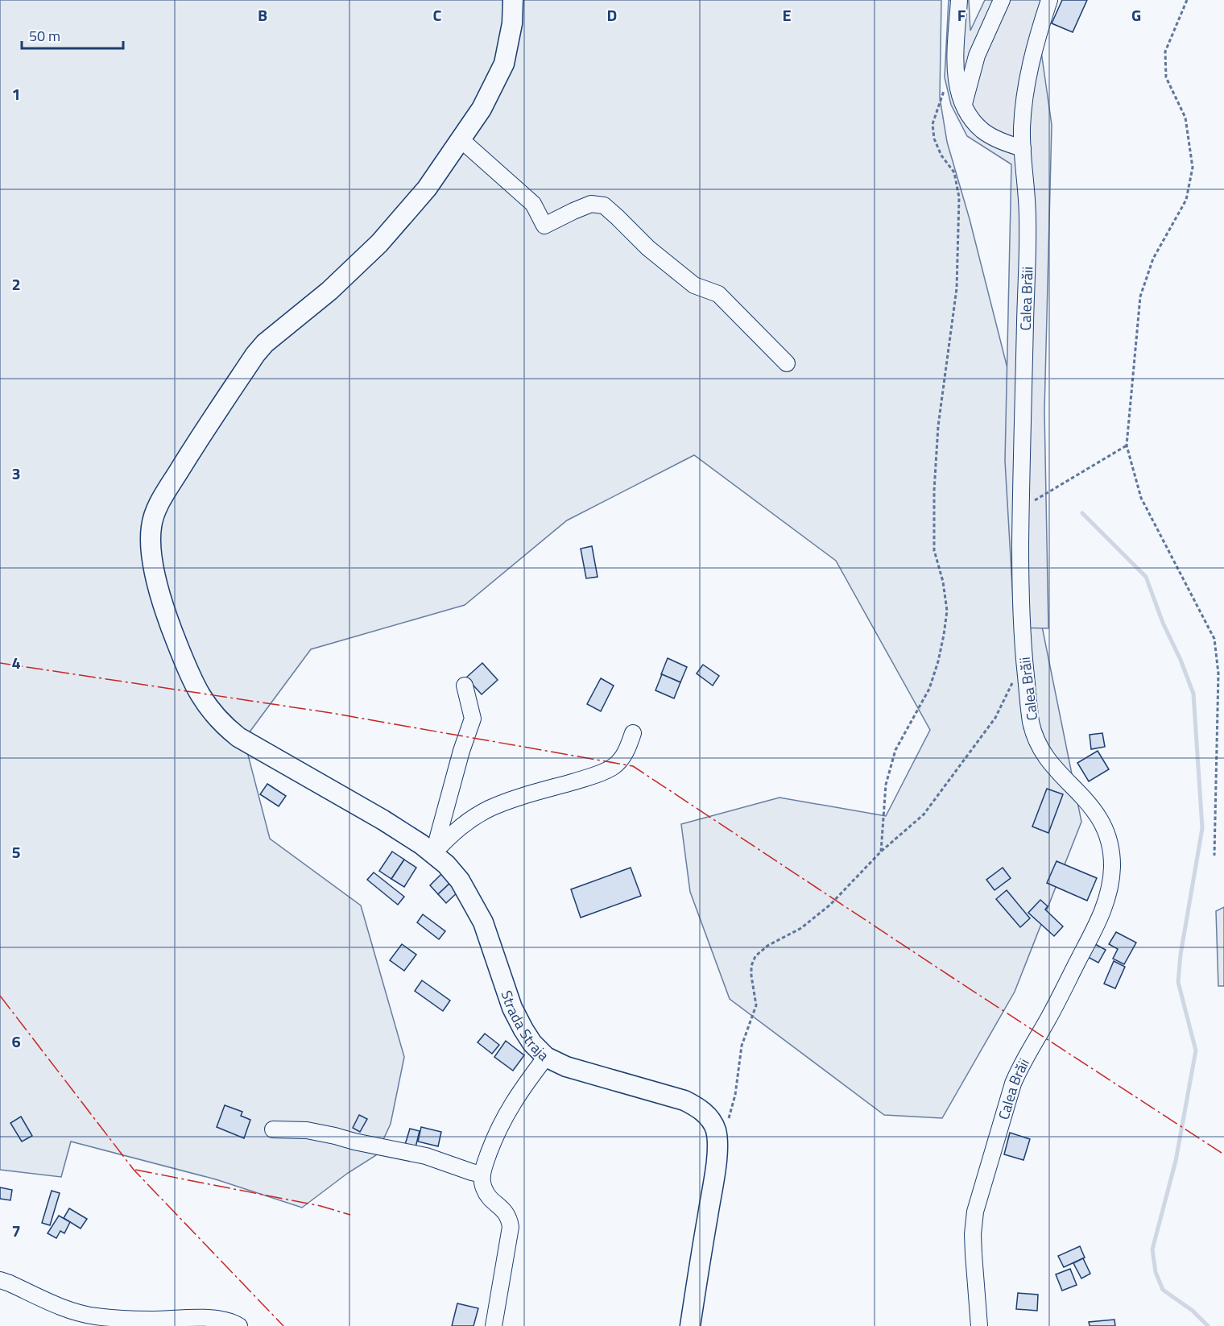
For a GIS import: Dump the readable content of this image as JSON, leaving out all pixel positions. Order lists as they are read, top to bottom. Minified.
{"streets":{"main road":["Strada Straja"],"street":["Calea Brăii"]},"scale_bar":"50 m","grid":{"columns":["B","C","D","E","F","G"],"rows":["1","2","3","4","5","6","7"]}}
